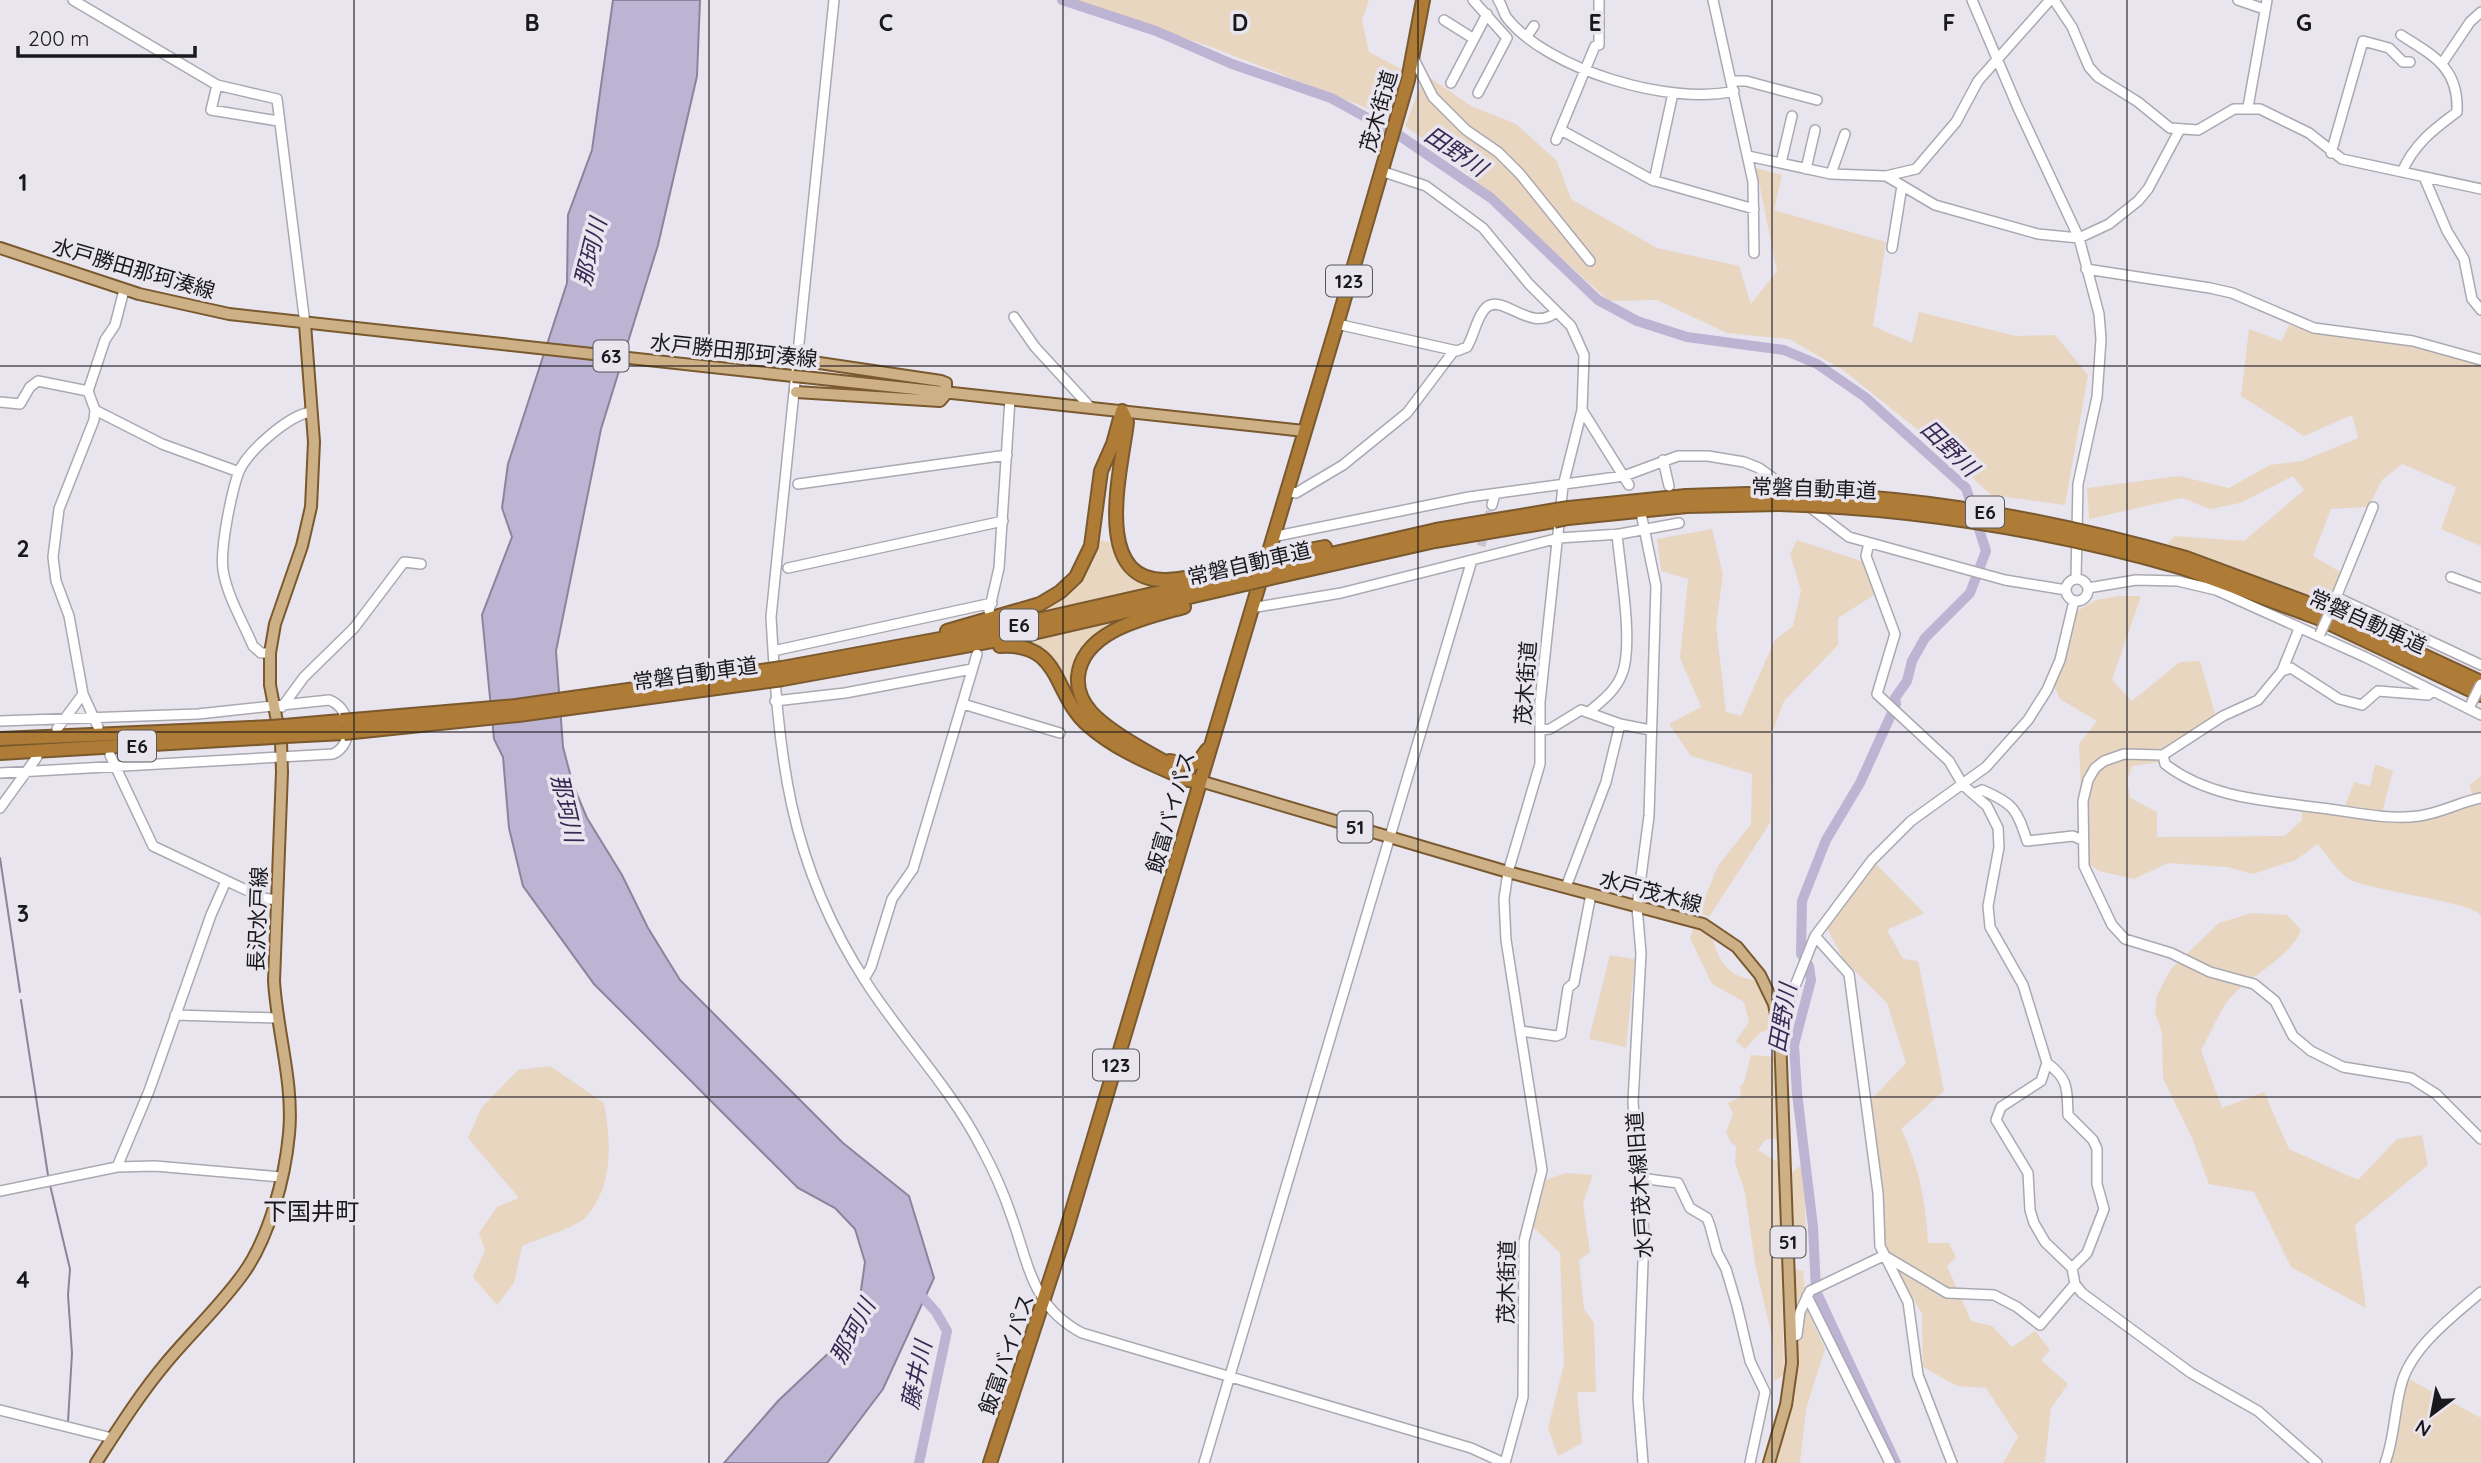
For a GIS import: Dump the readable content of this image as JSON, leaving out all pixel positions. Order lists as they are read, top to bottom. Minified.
{"streets":{"highway":["茂木街道","123","常磐自動車道","E6","飯富バイパス"],"main road":["水戸勝田那珂湊線","63","51","水戸茂木線","長沢水戸線"],"street":["水戸茂木線旧道"]},"crossings":[["茂木街道","飯富バイパス"],["茂木街道","水戸茂木線"],["水戸勝田那珂湊線","飯富バイパス"],["水戸勝田那珂湊線","長沢水戸線"],["飯富バイパス","水戸茂木線"],["水戸茂木線","水戸茂木線旧道"]],"districts":["下国井町"],"water":["田野川","那珂川","藤井川"],"scale_bar":"200 m","north":"bottom left","grid":{"columns":["B","C","D","E","F","G"],"rows":["1","2","3","4"]}}
